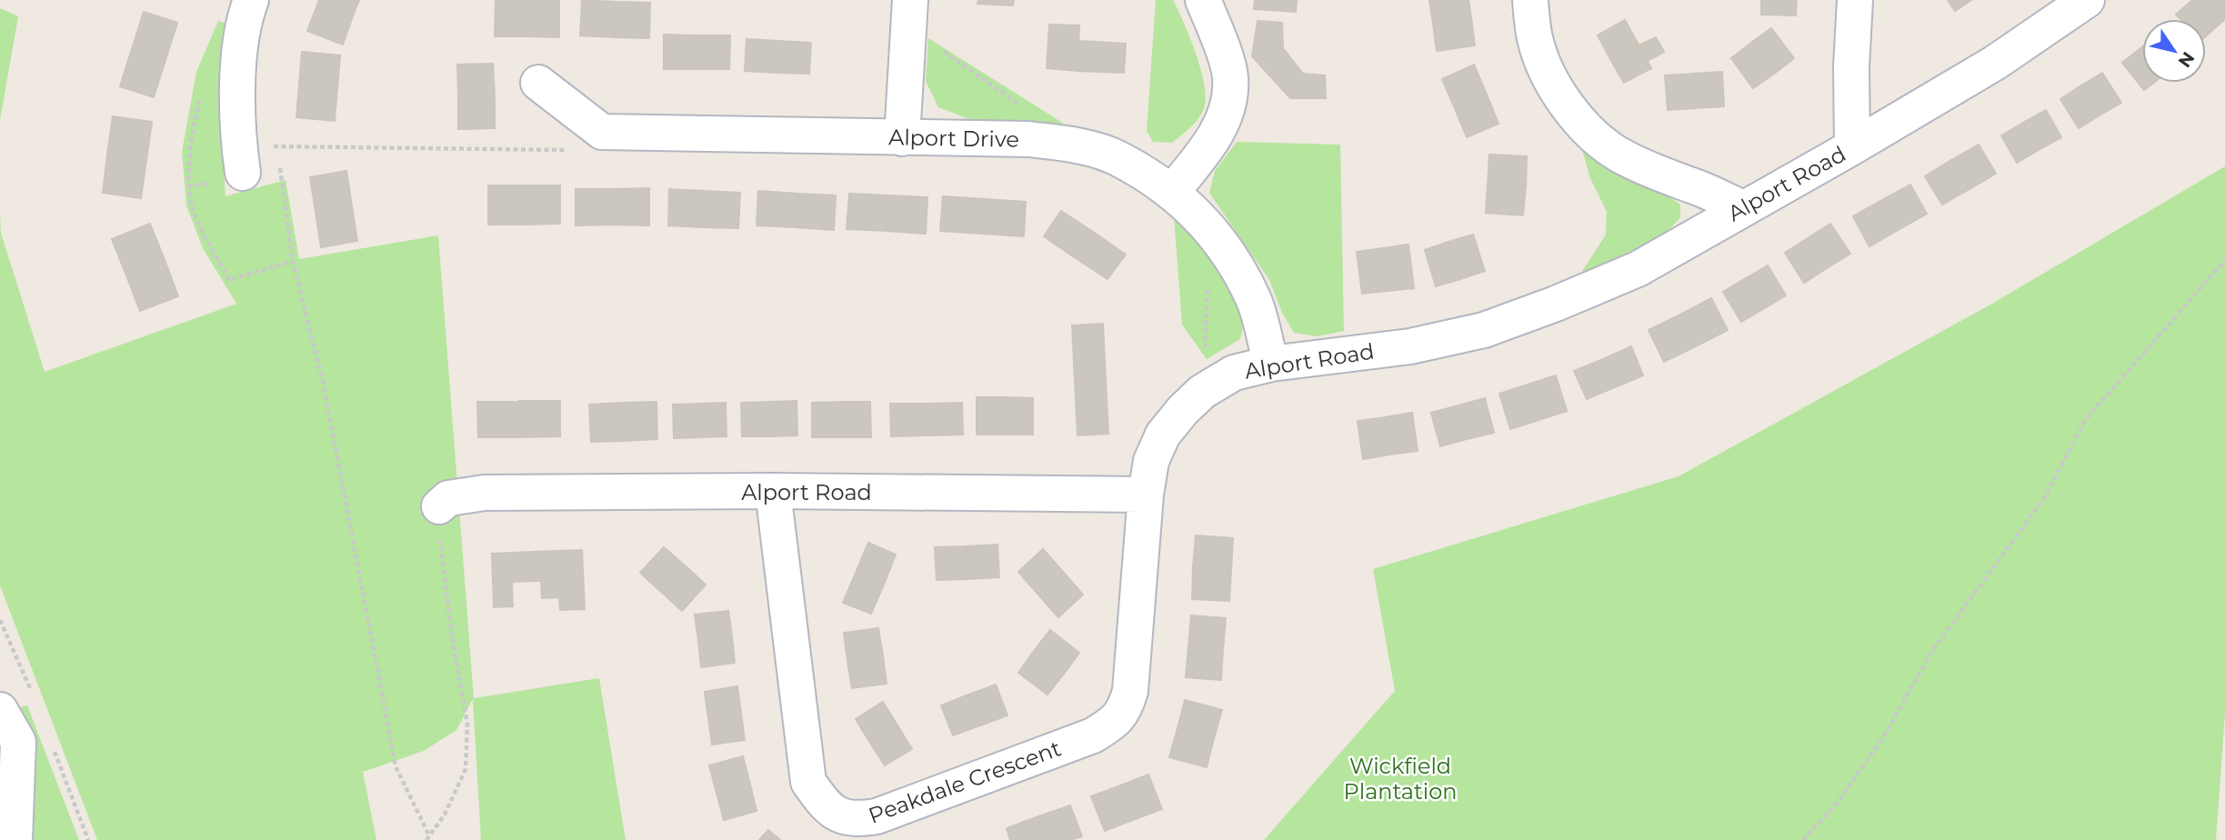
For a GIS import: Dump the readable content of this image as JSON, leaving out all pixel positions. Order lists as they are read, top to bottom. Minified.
{"streets":{"street":["Alport Drive","Alport Road","Peakdale Crescent"]},"crossings":[["Alport Drive","Alport Road"],["Alport Road","Peakdale Crescent"]],"parks":["Wickfield Plantation"],"north":"bottom right"}
